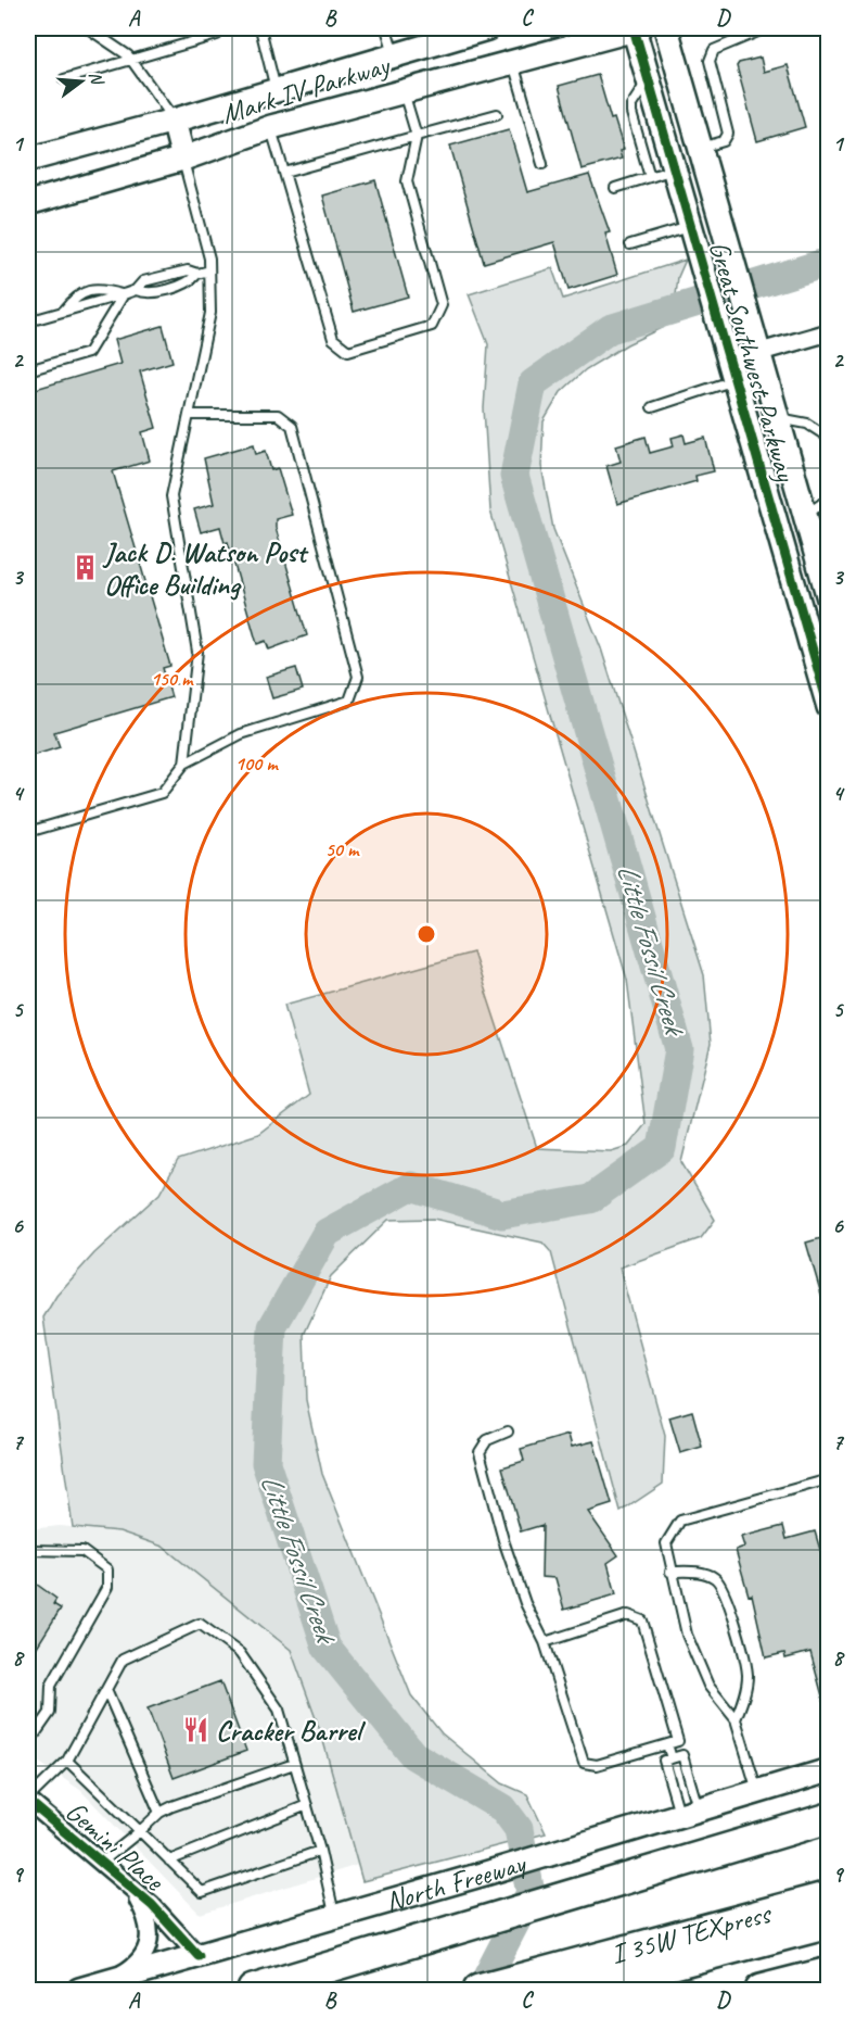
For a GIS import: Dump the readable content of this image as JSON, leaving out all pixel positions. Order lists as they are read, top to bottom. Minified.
{"streets":{"highway":["North Freeway","I 35W TEXpress"],"main road":["Mark IV Parkway","Great Southwest Parkway"],"street":["Gemini Place"]},"crossings":[["Mark IV Parkway","Great Southwest Parkway"],["Gemini Place","North Freeway"]],"water":["Little Fossil Creek"],"places":{"building":["Jack D. Watson Post Office Building"],"restaurant":["Cracker Barrel"]},"north":"right","grid":{"columns":["A","B","C","D"],"rows":["1","2","3","4","5","6","7","8","9"]},"rings":["150 m","100 m","50 m"]}
